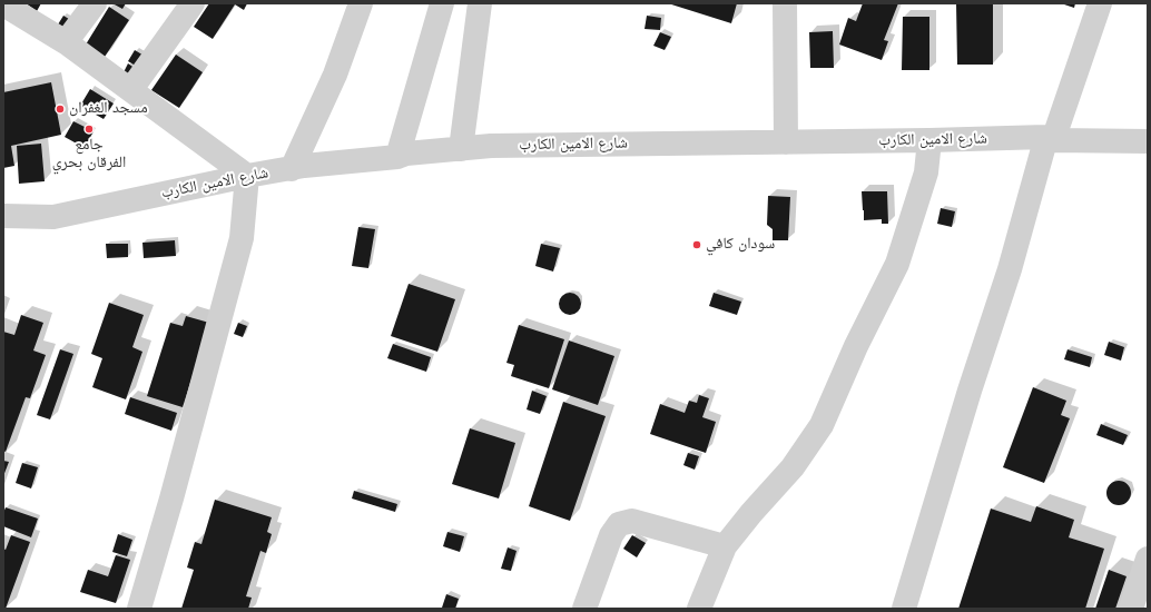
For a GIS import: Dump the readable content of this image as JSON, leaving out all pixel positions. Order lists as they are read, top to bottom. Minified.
{"streets":{"street":["شارع الامين الكارب"]},"places":["مسجد الغفران","جامع الفرقان بحري","سودان كافي"]}
